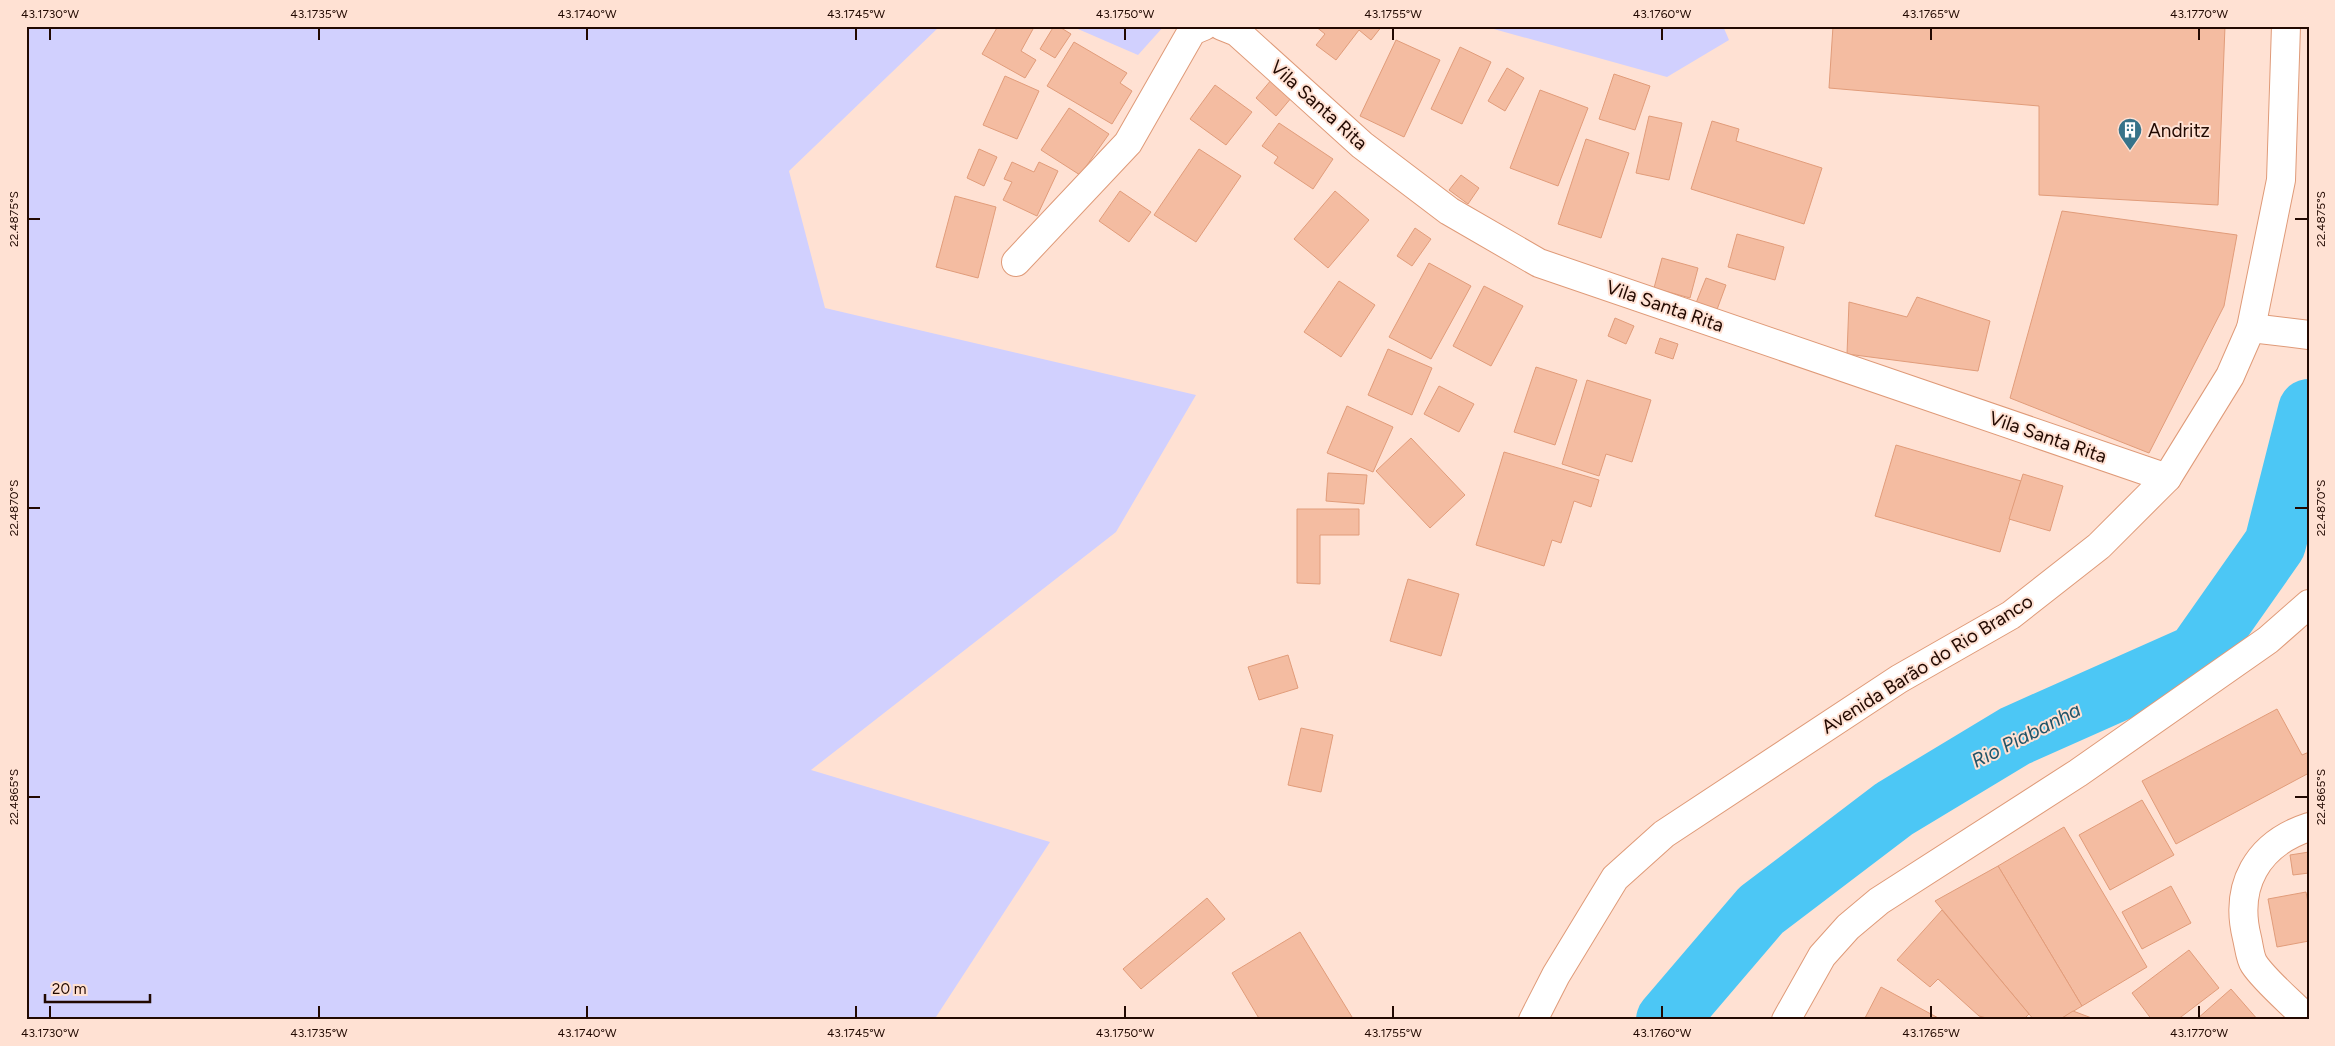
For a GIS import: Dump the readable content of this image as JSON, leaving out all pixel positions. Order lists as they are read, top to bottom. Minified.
{"streets":{"main road":["Vila Santa Rita","Avenida Barão do Rio Branco"]},"crossings":[["Vila Santa Rita","Avenida Barão do Rio Branco"]],"water":["Rio Piabanha"],"places":{"building":["Andritz"]},"scale_bar":"20 m","coordinates":["43.1730°W","43.1735°W","43.1740°W","43.1745°W","43.1750°W","43.1755°W","43.1760°W","43.1765°W","43.1770°W","22.4875°S","22.4870°S","22.4865°S"]}
